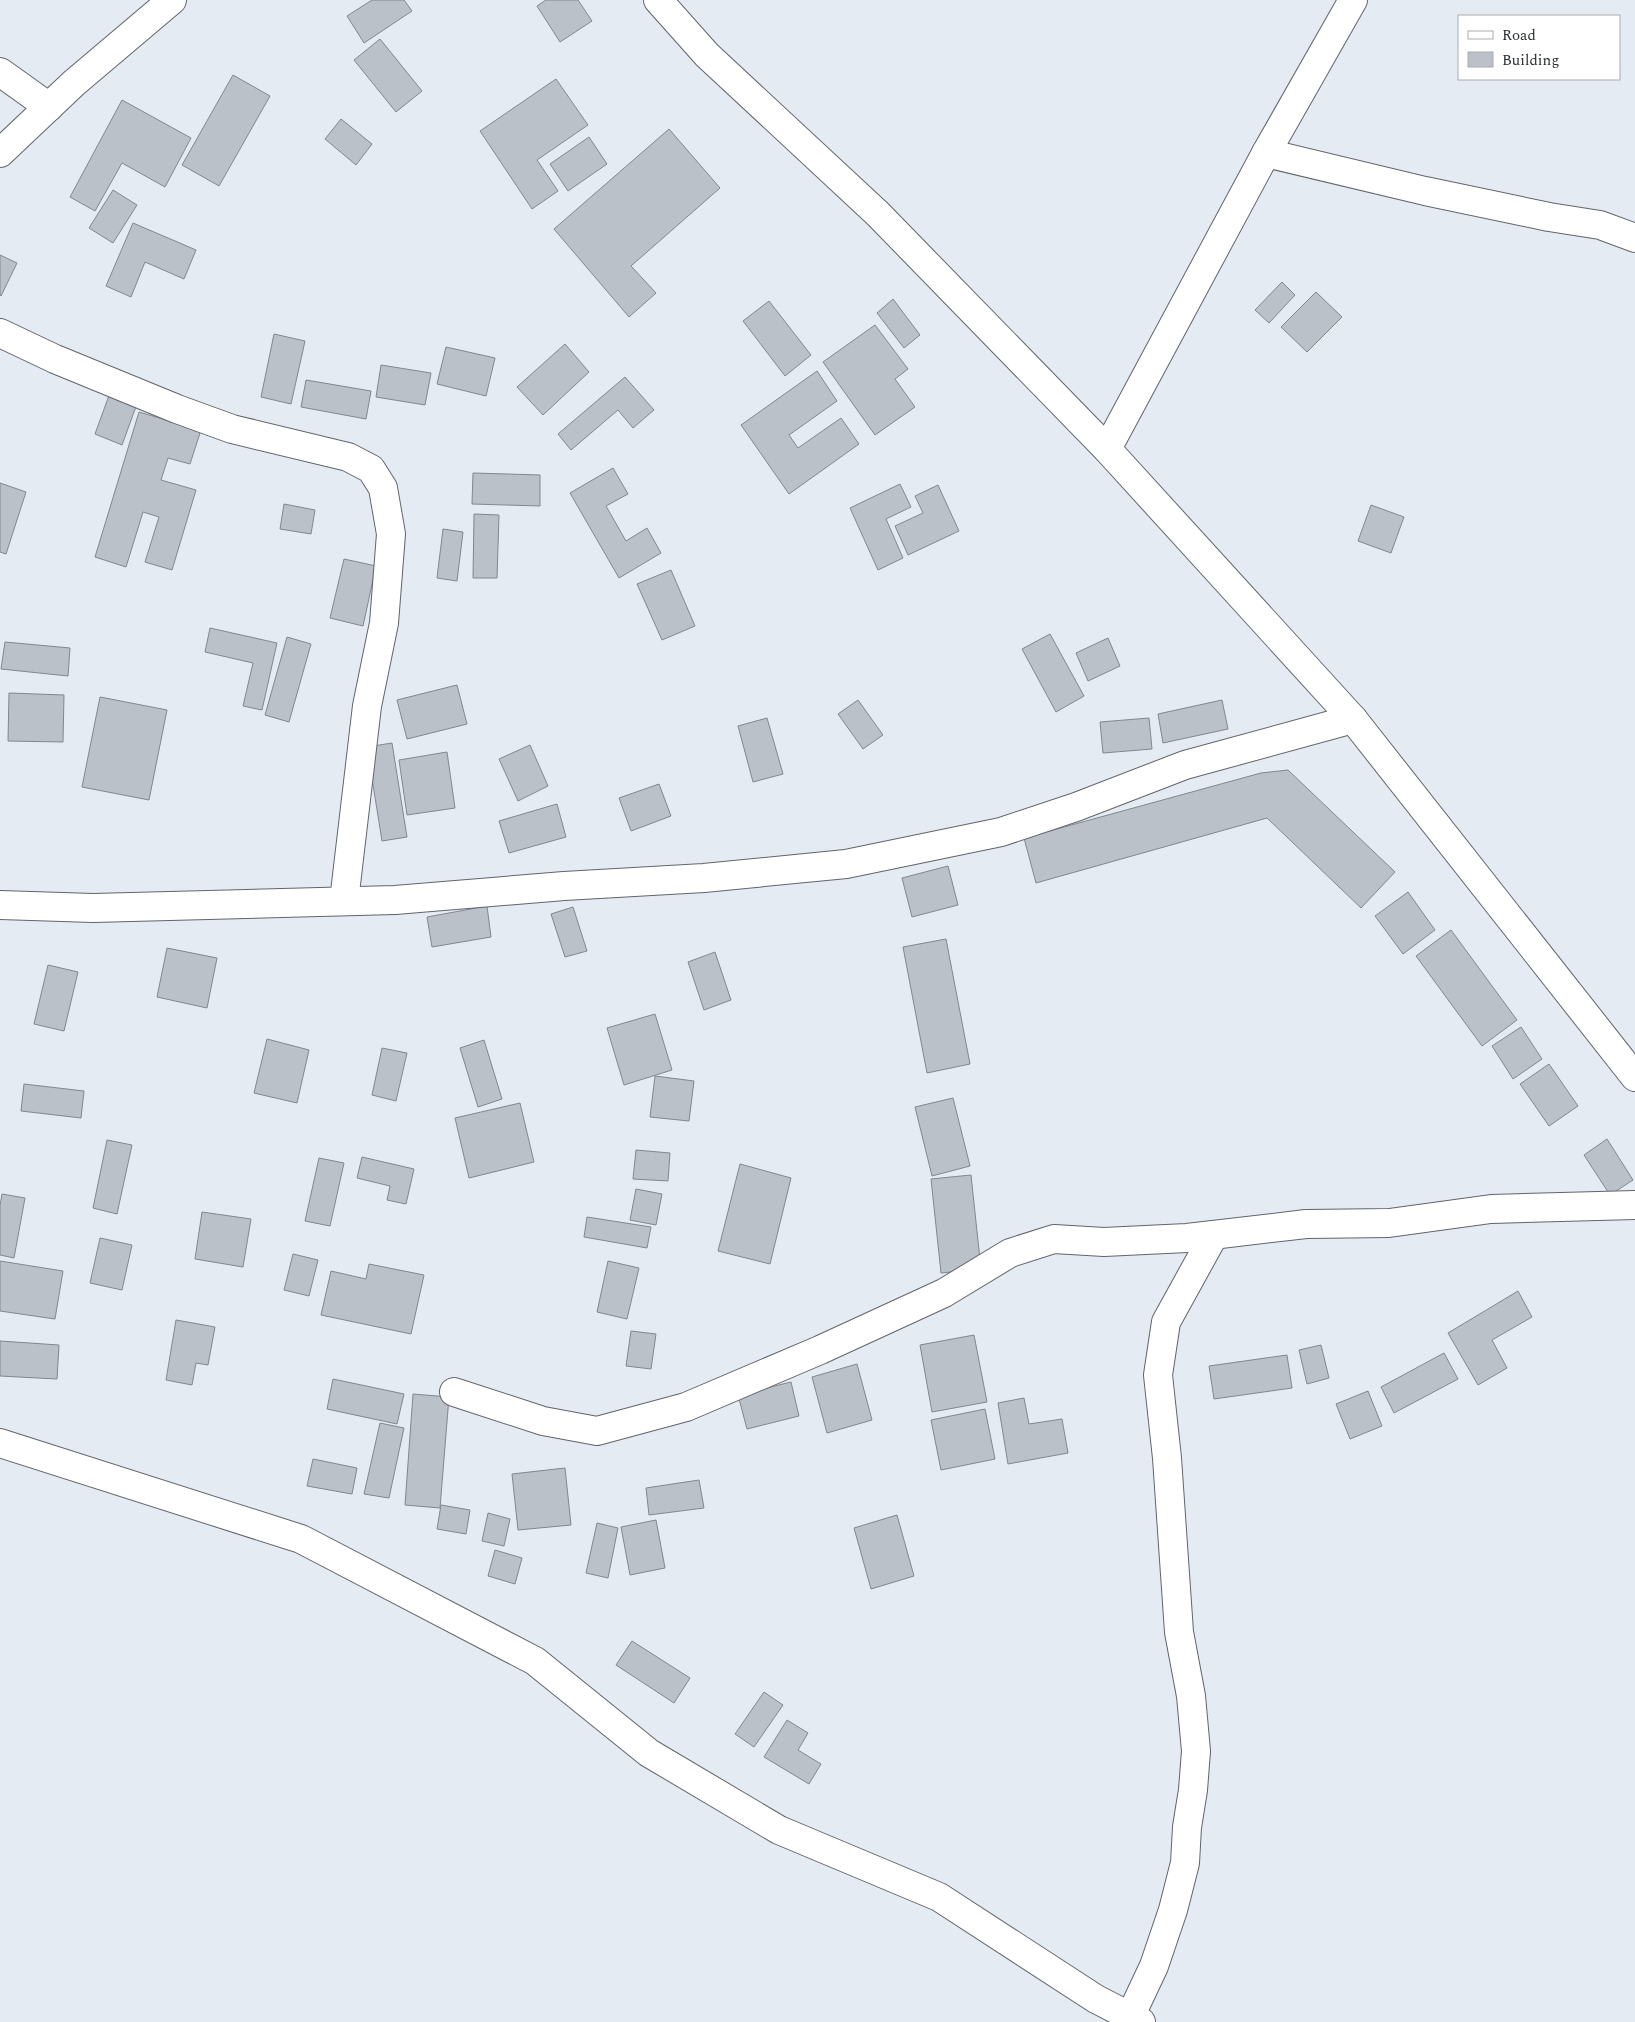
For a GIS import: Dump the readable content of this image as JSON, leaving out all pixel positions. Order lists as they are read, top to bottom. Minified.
{"legend":["Road","Building"]}
